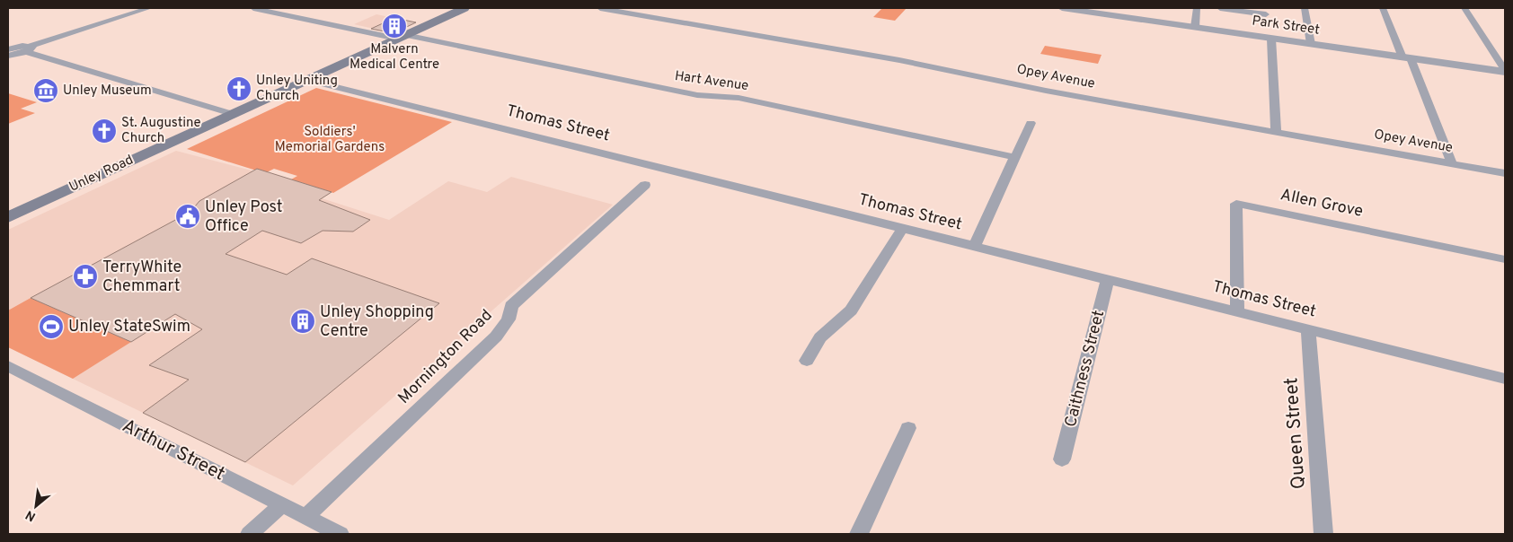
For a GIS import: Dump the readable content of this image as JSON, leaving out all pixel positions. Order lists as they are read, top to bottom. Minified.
{"streets":{"main road":["Unley Road"],"street":["Park Street","Opey Avenue","Hart Avenue","Thomas Street","Allen Grove","Mornington Road","Caithness Street","Queen Street","Arthur Street"]},"crossings":[["Hart Avenue","Unley Road"],["Thomas Street","Unley Road"],["Thomas Street","Allen Grove"],["Thomas Street","Caithness Street"],["Thomas Street","Queen Street"],["Mornington Road","Arthur Street"]],"parks":["Soldiers' Memorial Gardens"],"places":{"building":["Malvern Medical Centre","Unley Shopping Centre"],"church":["Unley Uniting Church","St. Augustine Church"],"museum":["Unley Museum"],"public building":["Unley Post Office"],"pharmacy":["TerryWhite Chemmart"],"sports":["Unley StateSwim"]},"north":"bottom left"}
